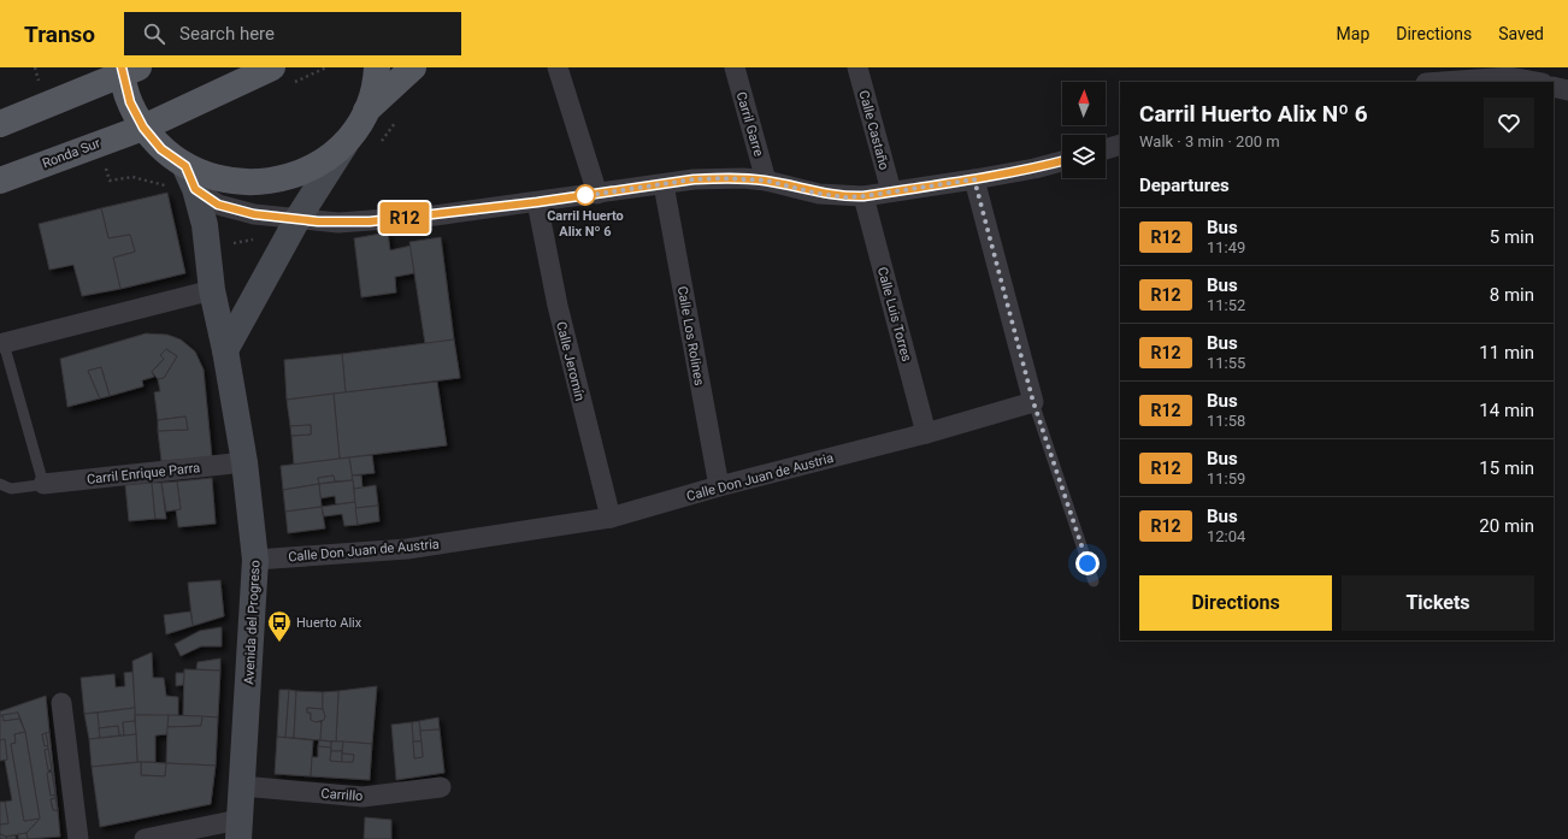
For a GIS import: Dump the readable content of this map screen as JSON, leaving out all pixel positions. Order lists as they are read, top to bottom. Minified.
{"streets":{"main road":["Ronda Sur","Avenida del Progreso"],"street":["Carril Garre","Calle Castaño","Calle Luis Torres","Calle Los Rolines","Calle Jeromín","Carril Enrique Parra","Calle Don Juan de Austria","Carrillo"]},"crossings":[["Calle Luis Torres","Calle Don Juan de Austria"],["Calle Los Rolines","Calle Don Juan de Austria"],["Calle Jeromín","Calle Don Juan de Austria"],["Carril Enrique Parra","Avenida del Progreso"],["Calle Don Juan de Austria","Avenida del Progreso"],["Avenida del Progreso","Carrillo"]],"places":{"other":["Carril Huerto Alix Nº 6"],"bus stop":["Huerto Alix"]},"lines":["bus line R12"],"north":"top","page":{"header":"Transo","search":"Search here","nav":["Map","Directions","Saved"],"on_map":"R12","heading":[["Carril Huerto Alix Nº 6","Walk · 3 min · 200 m"],"Departures"],"list":[{"mark":"R12","name":"Bus","note":"11:49","value":"5 min"},{"mark":"R12","name":"Bus","note":"11:52","value":"8 min"},{"mark":"R12","name":"Bus","note":"11:55","value":"11 min"},{"mark":"R12","name":"Bus","note":"11:58","value":"14 min"},{"mark":"R12","name":"Bus","note":"11:59","value":"15 min"},{"mark":"R12","name":"Bus","note":"12:04","value":"20 min"}],"buttons":["Directions","Tickets"]}}
